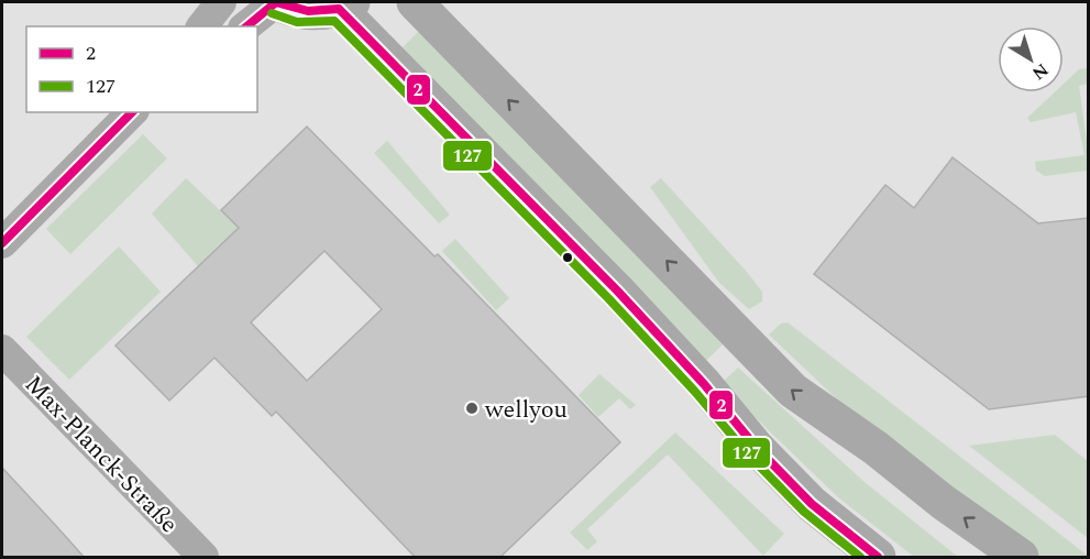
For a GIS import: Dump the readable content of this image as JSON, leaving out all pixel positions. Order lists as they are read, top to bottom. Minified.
{"streets":{"street":["Max-Planck-Straße"]},"places":["wellyou"],"lines":["transit line 2","transit line 127"],"legend":["2","127"],"north":"bottom right"}
